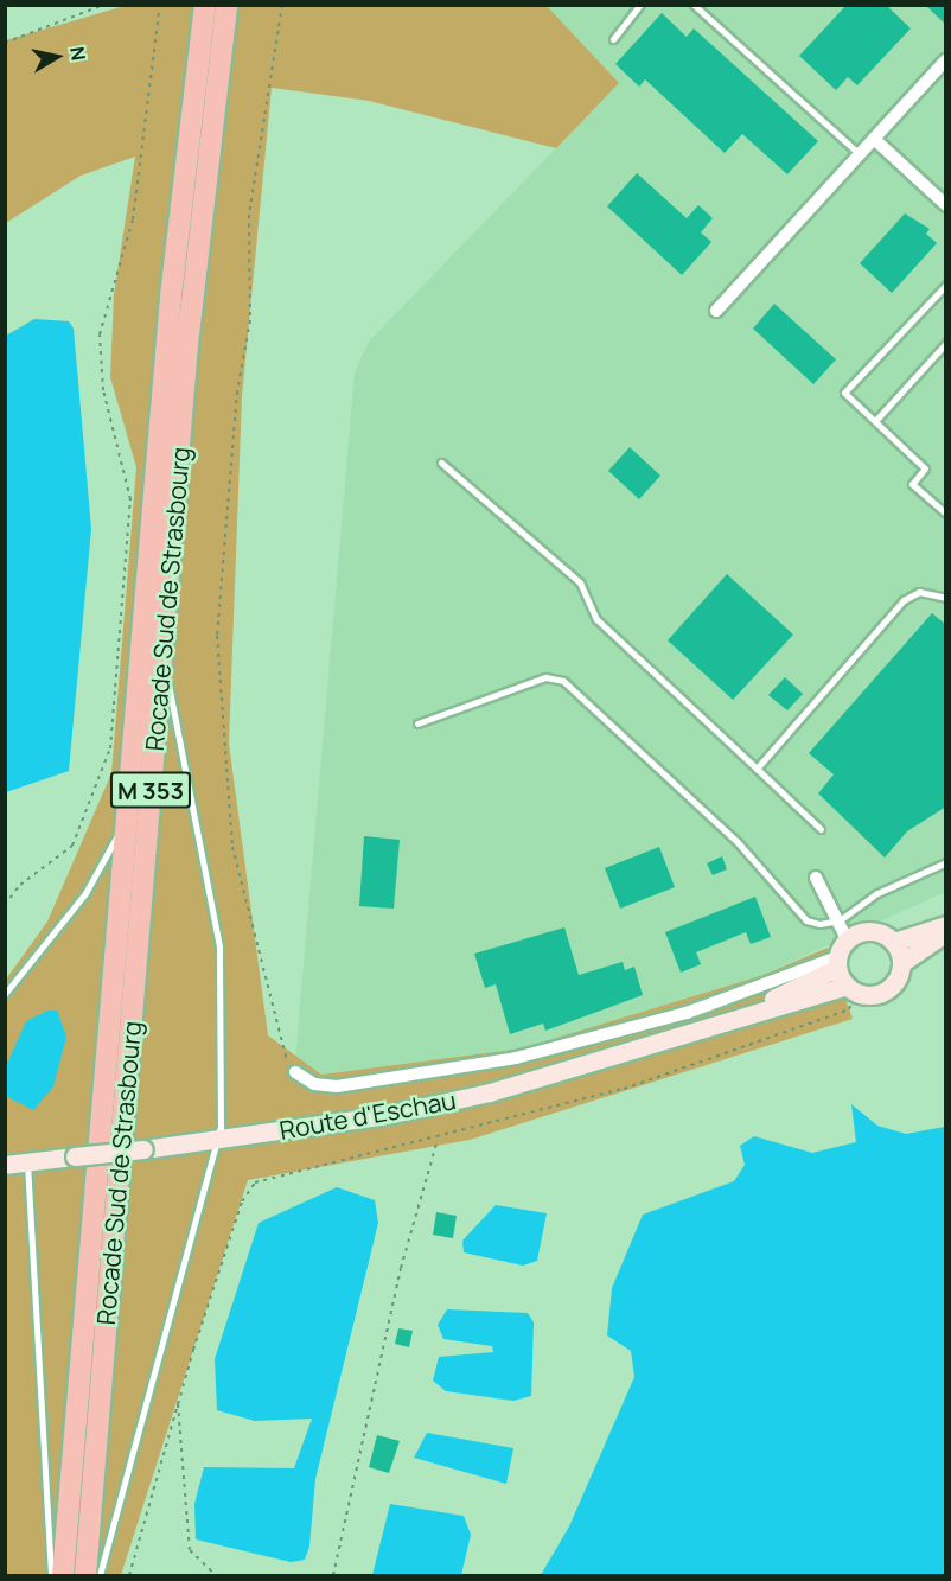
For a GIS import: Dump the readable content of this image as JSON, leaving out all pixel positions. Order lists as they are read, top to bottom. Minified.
{"streets":{"highway":["Rocade Sud de Strasbourg","M 353"],"main road":["Route d'Eschau"]},"north":"right"}
